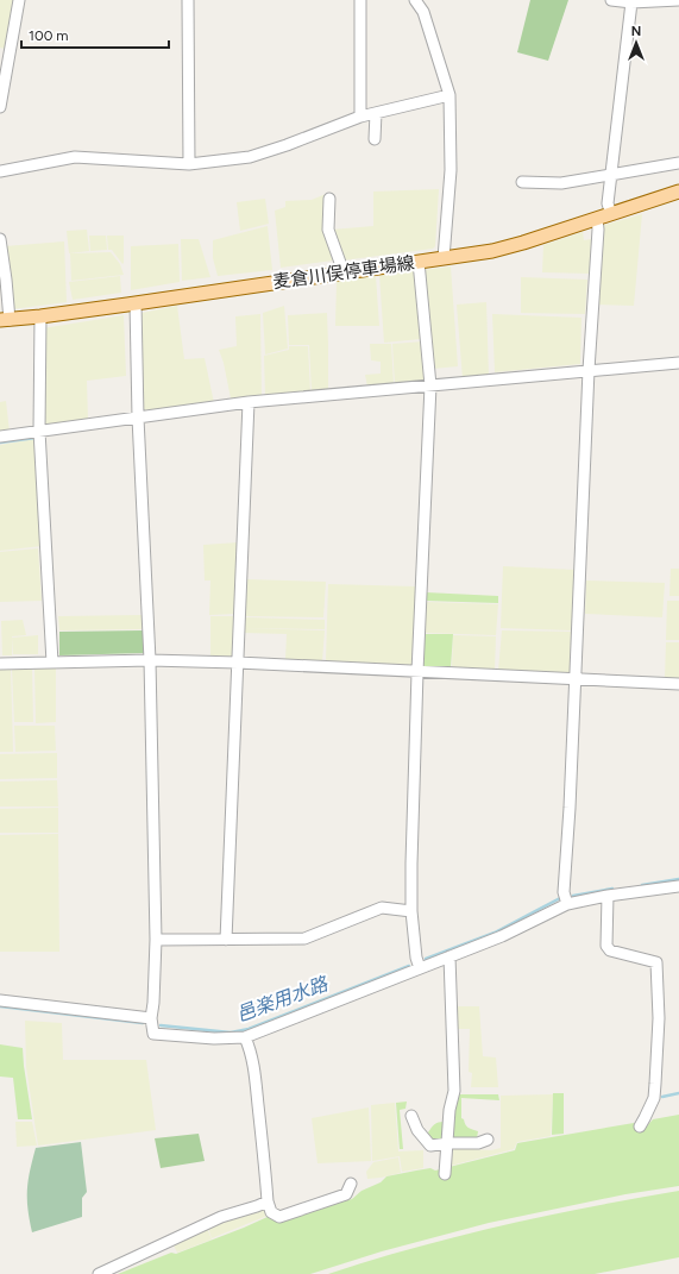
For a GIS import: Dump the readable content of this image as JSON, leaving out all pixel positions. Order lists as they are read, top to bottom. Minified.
{"streets":{"main road":["麦倉川俣停車場線"]},"water":["邑楽用水路"],"scale_bar":"100 m","north":"top"}
